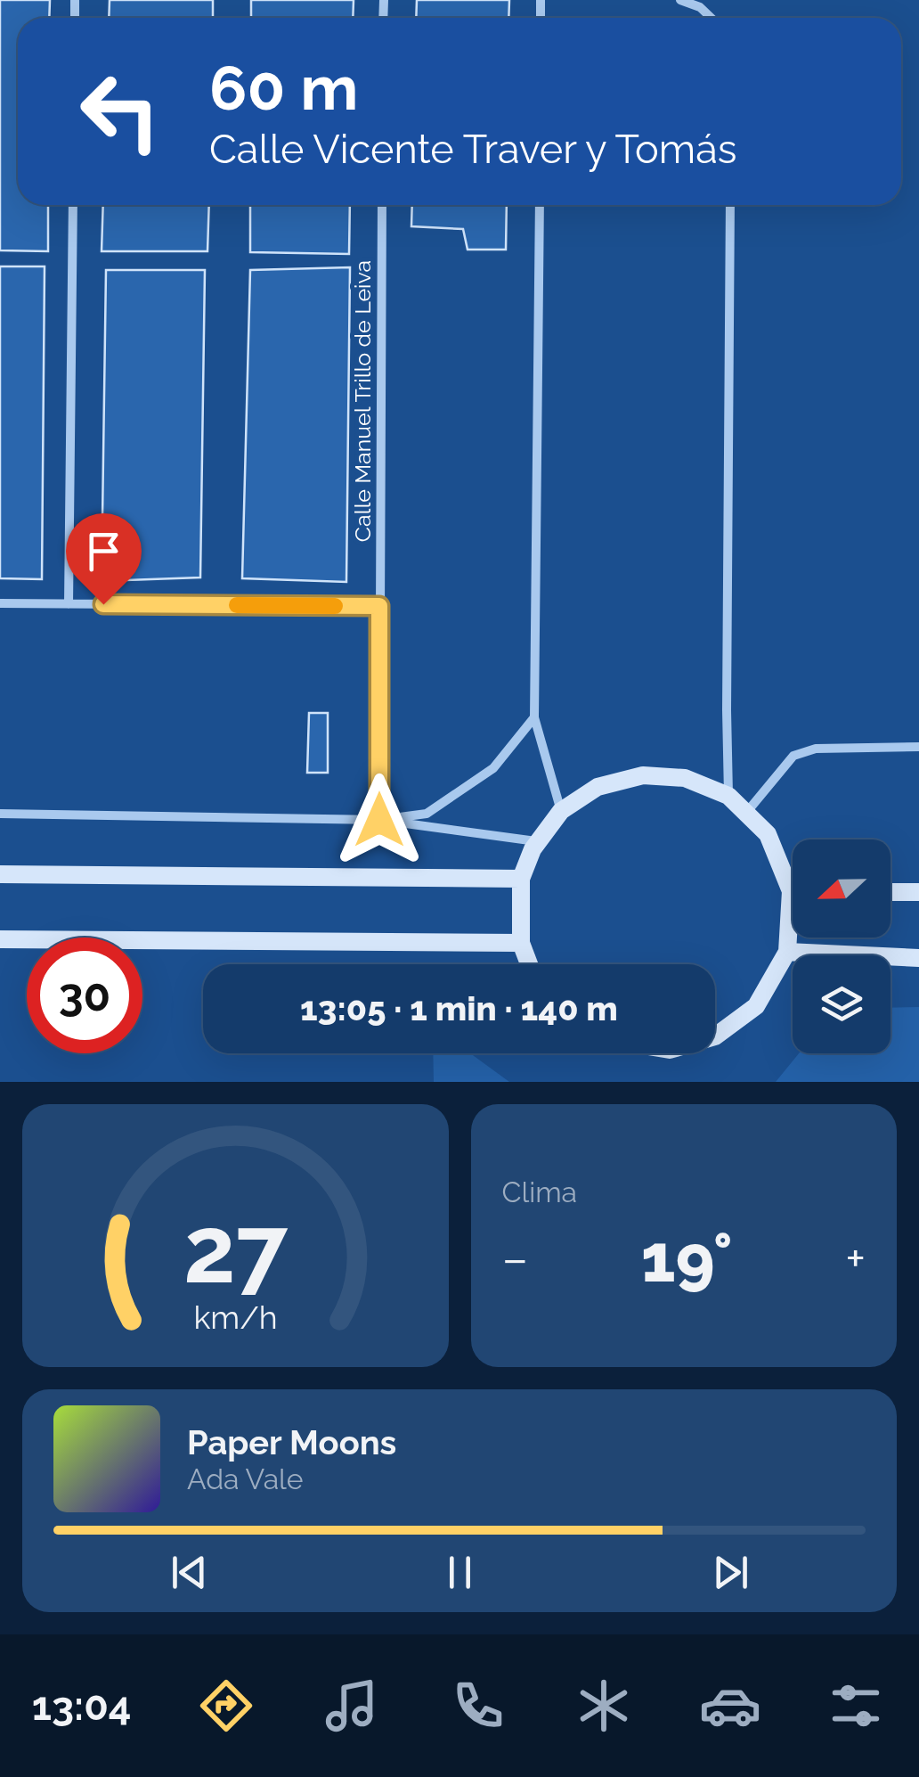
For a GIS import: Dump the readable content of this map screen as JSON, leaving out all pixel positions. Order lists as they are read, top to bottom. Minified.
{"streets":{"street":["Calle Manuel Trillo de Leiva"]},"north":"left","page":{"turn":["60 m","Calle Vicente Traver y Tomás"],"limit":"30","trip":"13:05 · 1 min · 140 m","tile":"Clima","heat":["−","19°","+"],"song":["Paper Moons","Ada Vale"],"tabs":"13:04","gauge":["27","km/h"]}}
